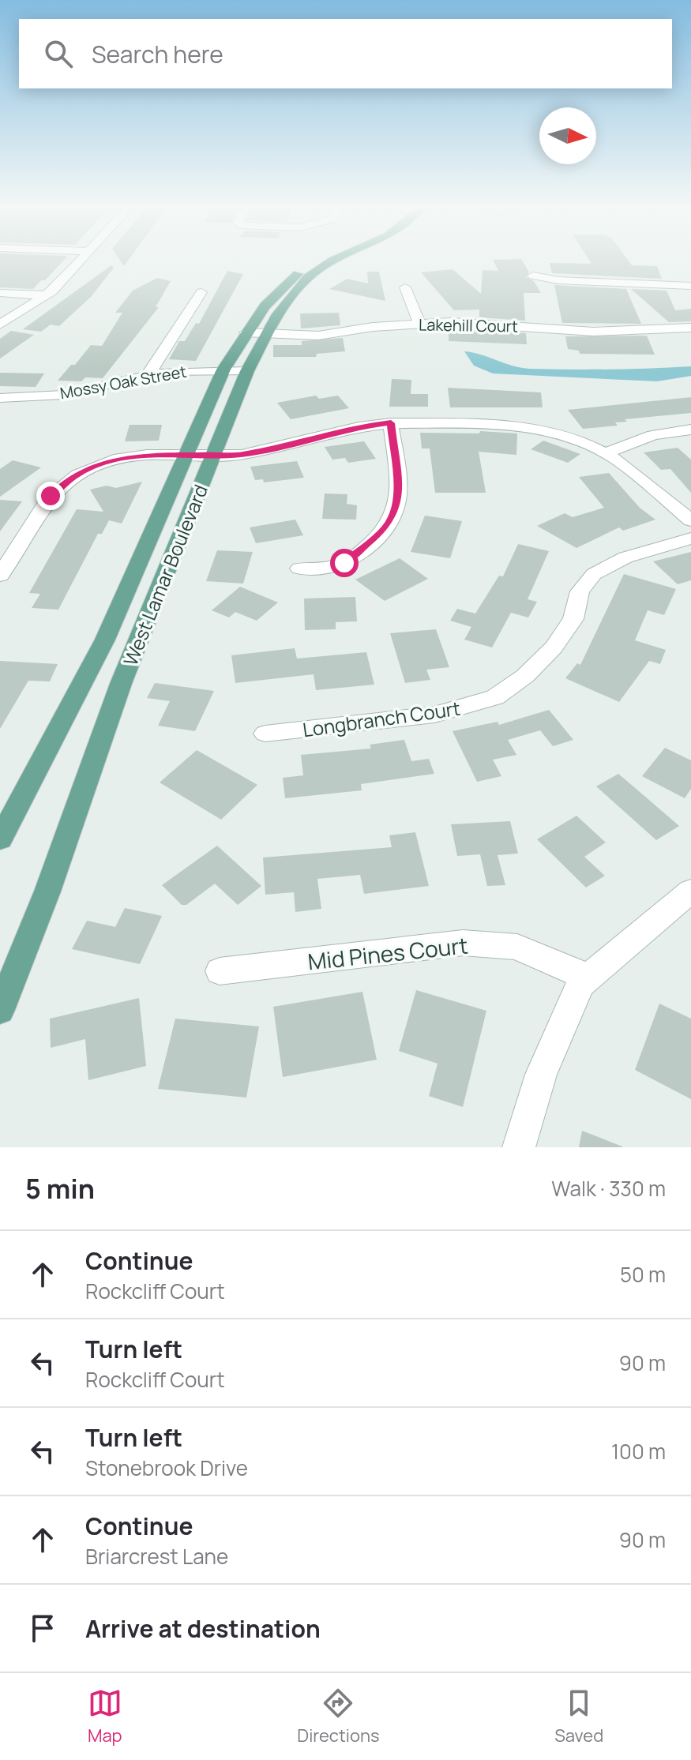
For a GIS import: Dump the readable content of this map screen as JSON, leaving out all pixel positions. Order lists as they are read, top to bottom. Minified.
{"streets":{"main road":["West Lamar Boulevard"],"street":["Lakehill Court","Mossy Oak Street","Longbranch Court","Mid Pines Court"]},"crossings":[["Lakehill Court","West Lamar Boulevard"],["Mossy Oak Street","West Lamar Boulevard"]],"north":"right","page":{"search":"Search here","heading":["5 min","Walk · 330 m"],"list":[["Continue","Rockcliff Court","50 m"],["Turn left","Rockcliff Court","90 m"],["Turn left","Stonebrook Drive","100 m"],["Continue","Briarcrest Lane","90 m"],"Arrive at destination"],"nav":["Map","Directions","Saved"]}}
